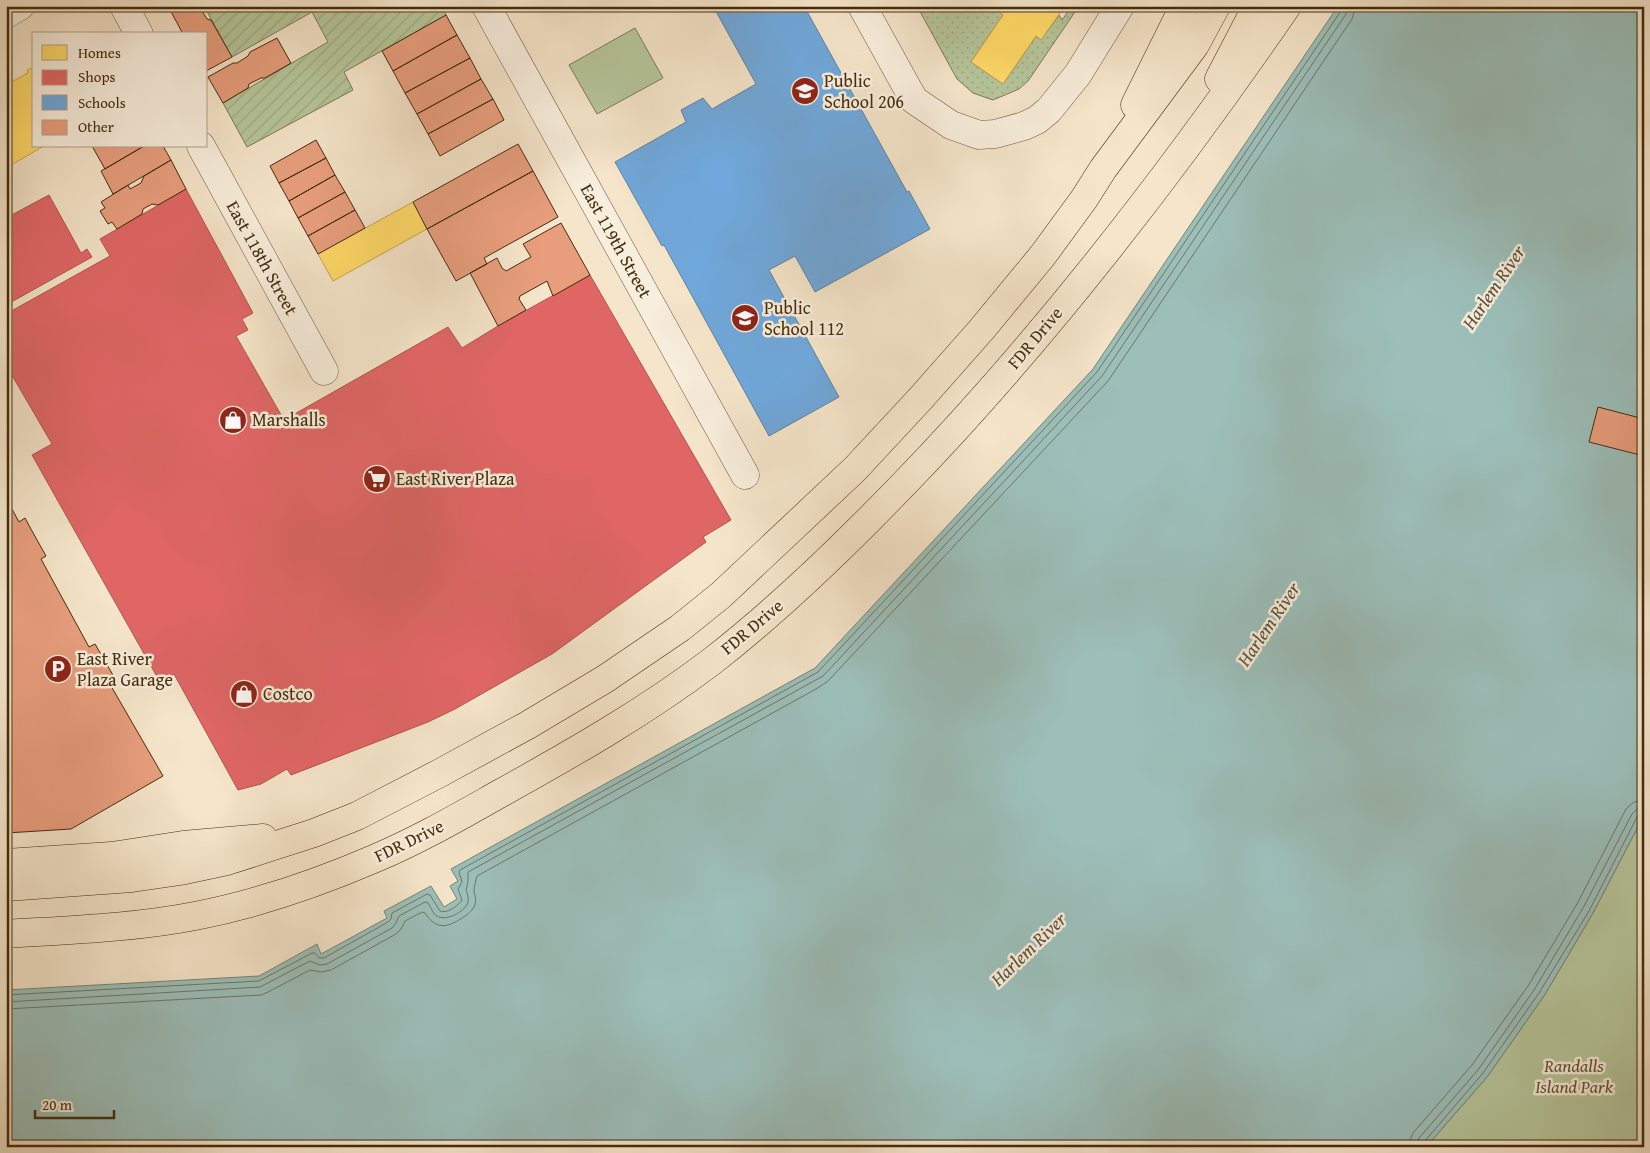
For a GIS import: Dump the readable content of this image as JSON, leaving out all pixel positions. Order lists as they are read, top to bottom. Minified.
{"streets":{"highway":["FDR Drive"],"street":["East 119th Street","East 118th Street"]},"water":["Harlem River"],"parks":["Randalls Island Park"],"places":{"school or university":["Public School 206","Public School 112"],"shop":["Marshalls","Costco"],"supermarket":["East River Plaza"],"parking":["East River Plaza Garage"]},"legend":["Homes","Shops","Schools","Other"],"scale_bar":"20 m"}
